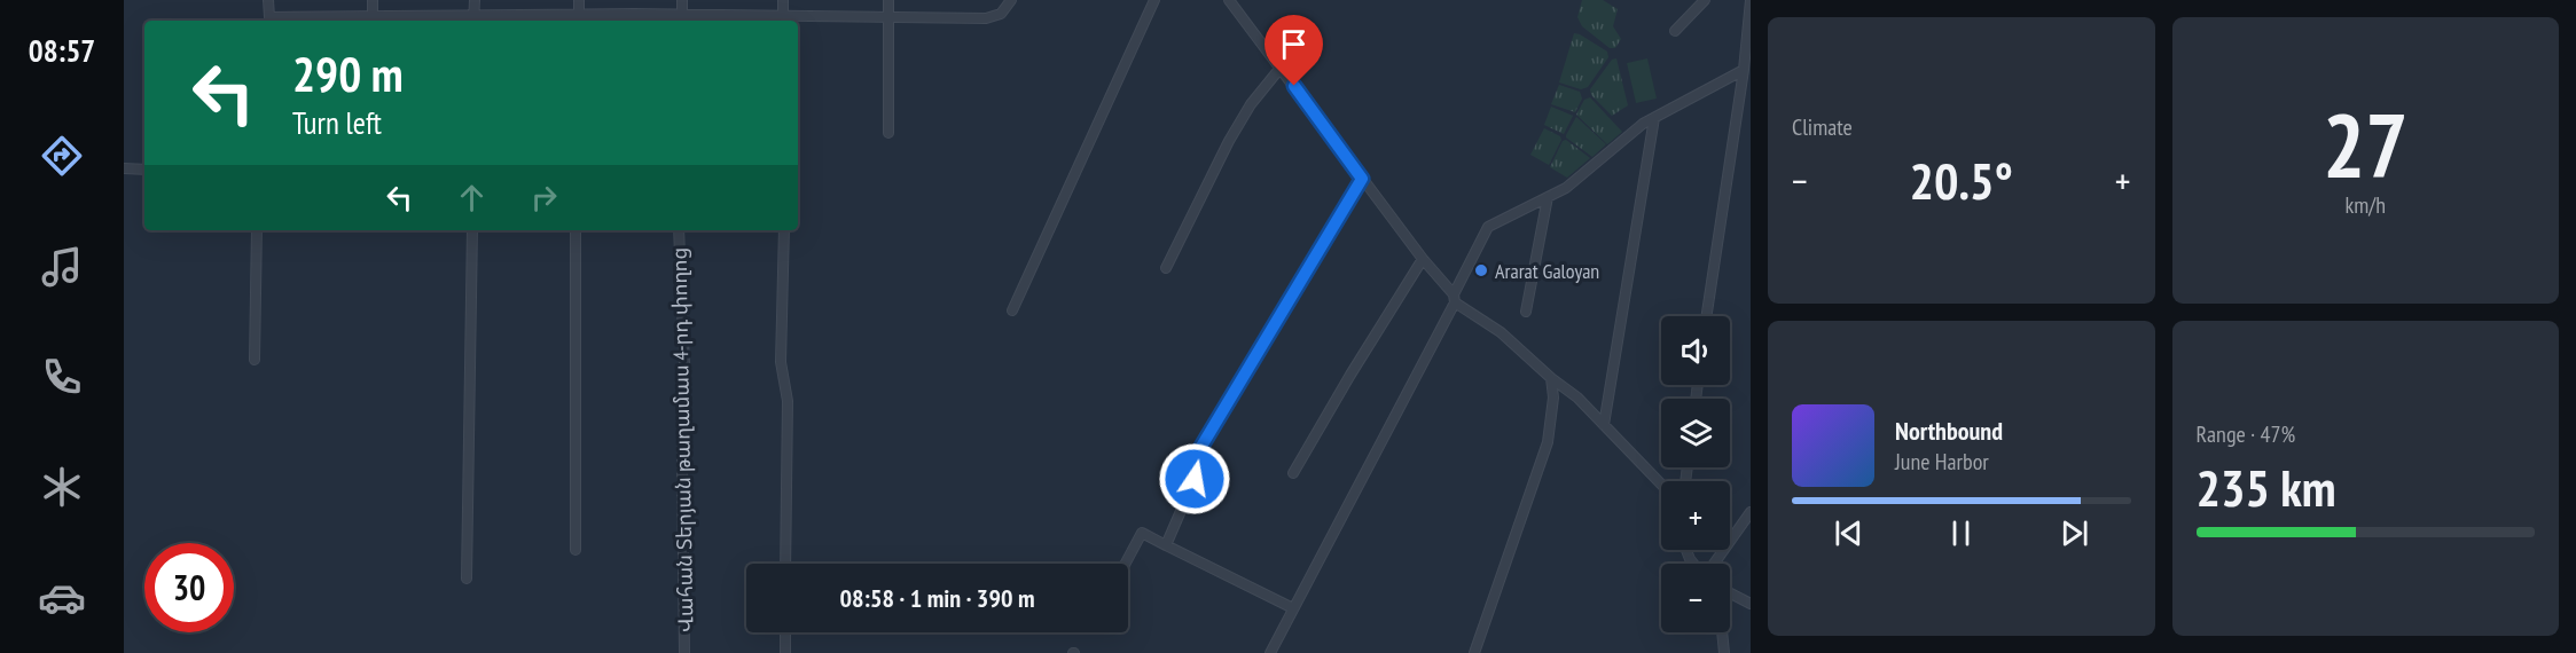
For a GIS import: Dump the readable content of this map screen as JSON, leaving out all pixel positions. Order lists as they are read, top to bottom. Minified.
{"streets":{"street":["Վահան Տերյան թաղամաս 4-րդ փողոց"]},"places":["Ararat Galoyan"],"page":{"tabs":"08:57","tile":["Climate",["27","km/h"],["Range · 47%","235 km"]],"turn":["290 m","Turn left"],"heat":["−","20.5°","+"],"map_buttons":["+","−"],"song":["Northbound","June Harbor"],"limit":"30","trip":"08:58 · 1 min · 390 m"}}
